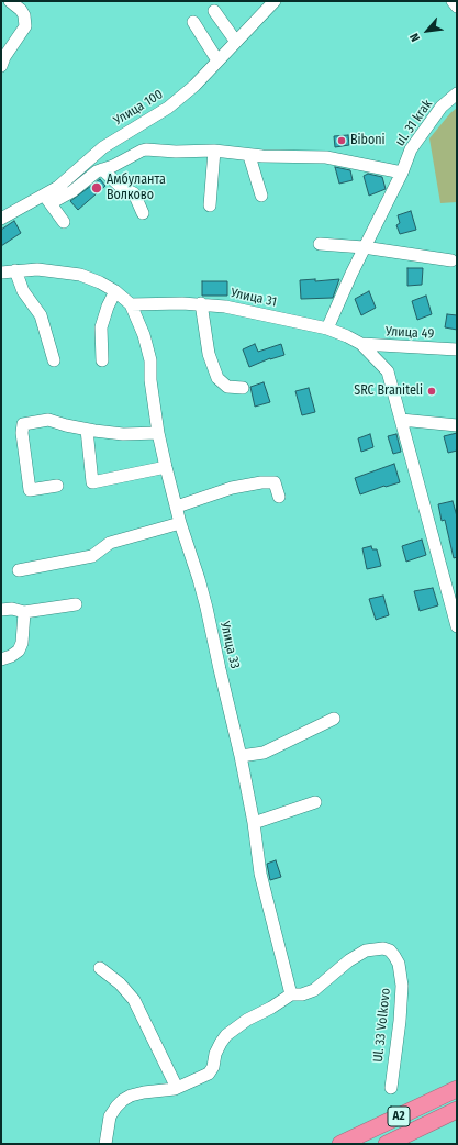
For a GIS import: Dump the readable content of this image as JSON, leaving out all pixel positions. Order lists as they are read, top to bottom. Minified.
{"streets":{"highway":["A2"],"street":["Улица 100","ul. 31 krak","Улица 31","Улица 49","Улица 33","Ul. 33 Volkovo"]},"crossings":[["ul. 31 krak","Улица 31"],["Улица 31","Улица 49"],["Улица 31","Улица 33"],["Улица 33","Ul. 33 Volkovo"]],"places":["Biboni","Амбуланта Волково","SRC Braniteli"],"north":"bottom left"}
